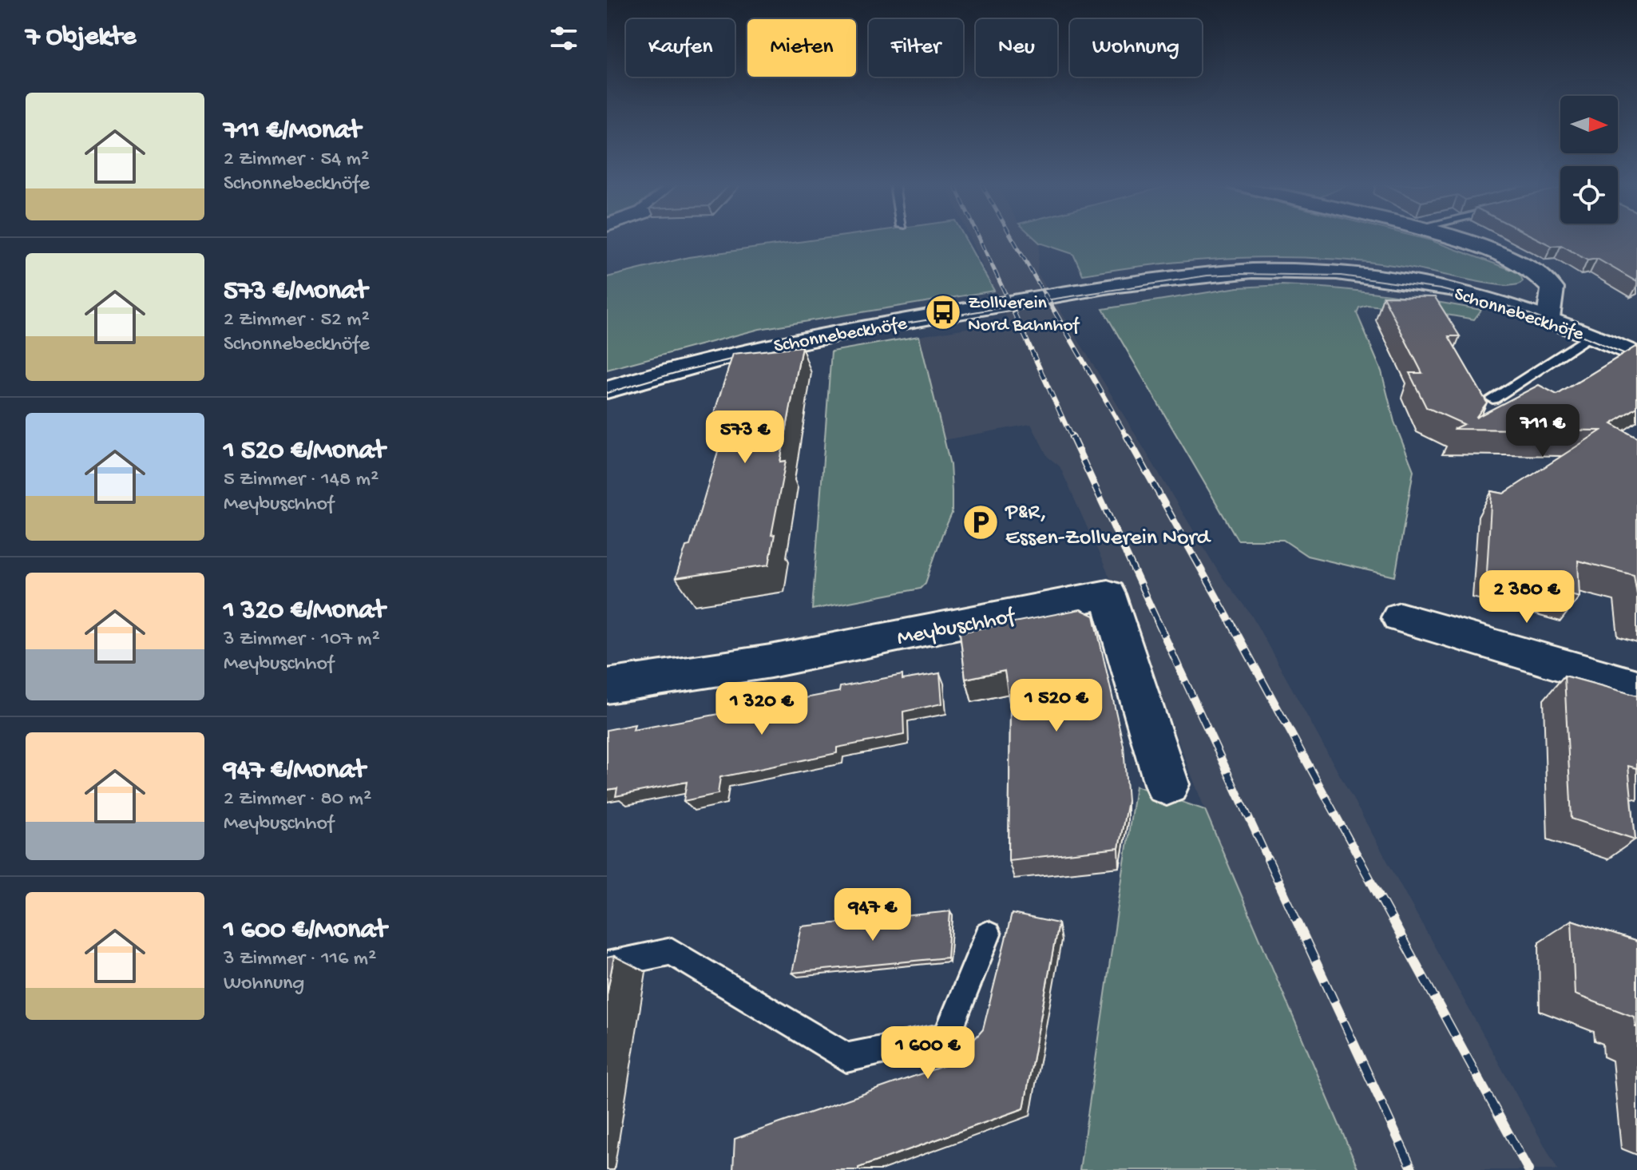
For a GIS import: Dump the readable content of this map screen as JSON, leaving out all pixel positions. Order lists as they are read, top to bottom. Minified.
{"streets":{"street":["Schonnebeckhöfe","Meybuschhof"]},"places":{"bus stop":["Zollverein Nord Bahnhof"],"parking":["P&R, Essen-Zollverein Nord"]},"north":"right","page":{"heading":"7 Objekte","chip":["Kaufen","Mieten","Filter","Neu","Wohnung"],"list":[{"name":"711 €/Monat","note":"2 Zimmer · 54 m² · Schonnebeckhöfe"},{"name":"573 €/Monat","note":"2 Zimmer · 52 m² · Schonnebeckhöfe"},{"name":"1 520 €/Monat","note":"5 Zimmer · 148 m² · Meybuschhof"},{"name":"1 320 €/Monat","note":"3 Zimmer · 107 m² · Meybuschhof"},{"name":"947 €/Monat","note":"2 Zimmer · 80 m² · Meybuschhof"},{"name":"1 600 €/Monat","note":"3 Zimmer · 116 m² · Wohnung"}],"price":["711 €","573 €","2 380 €","1 520 €","1 320 €","947 €","1 600 €"]}}
